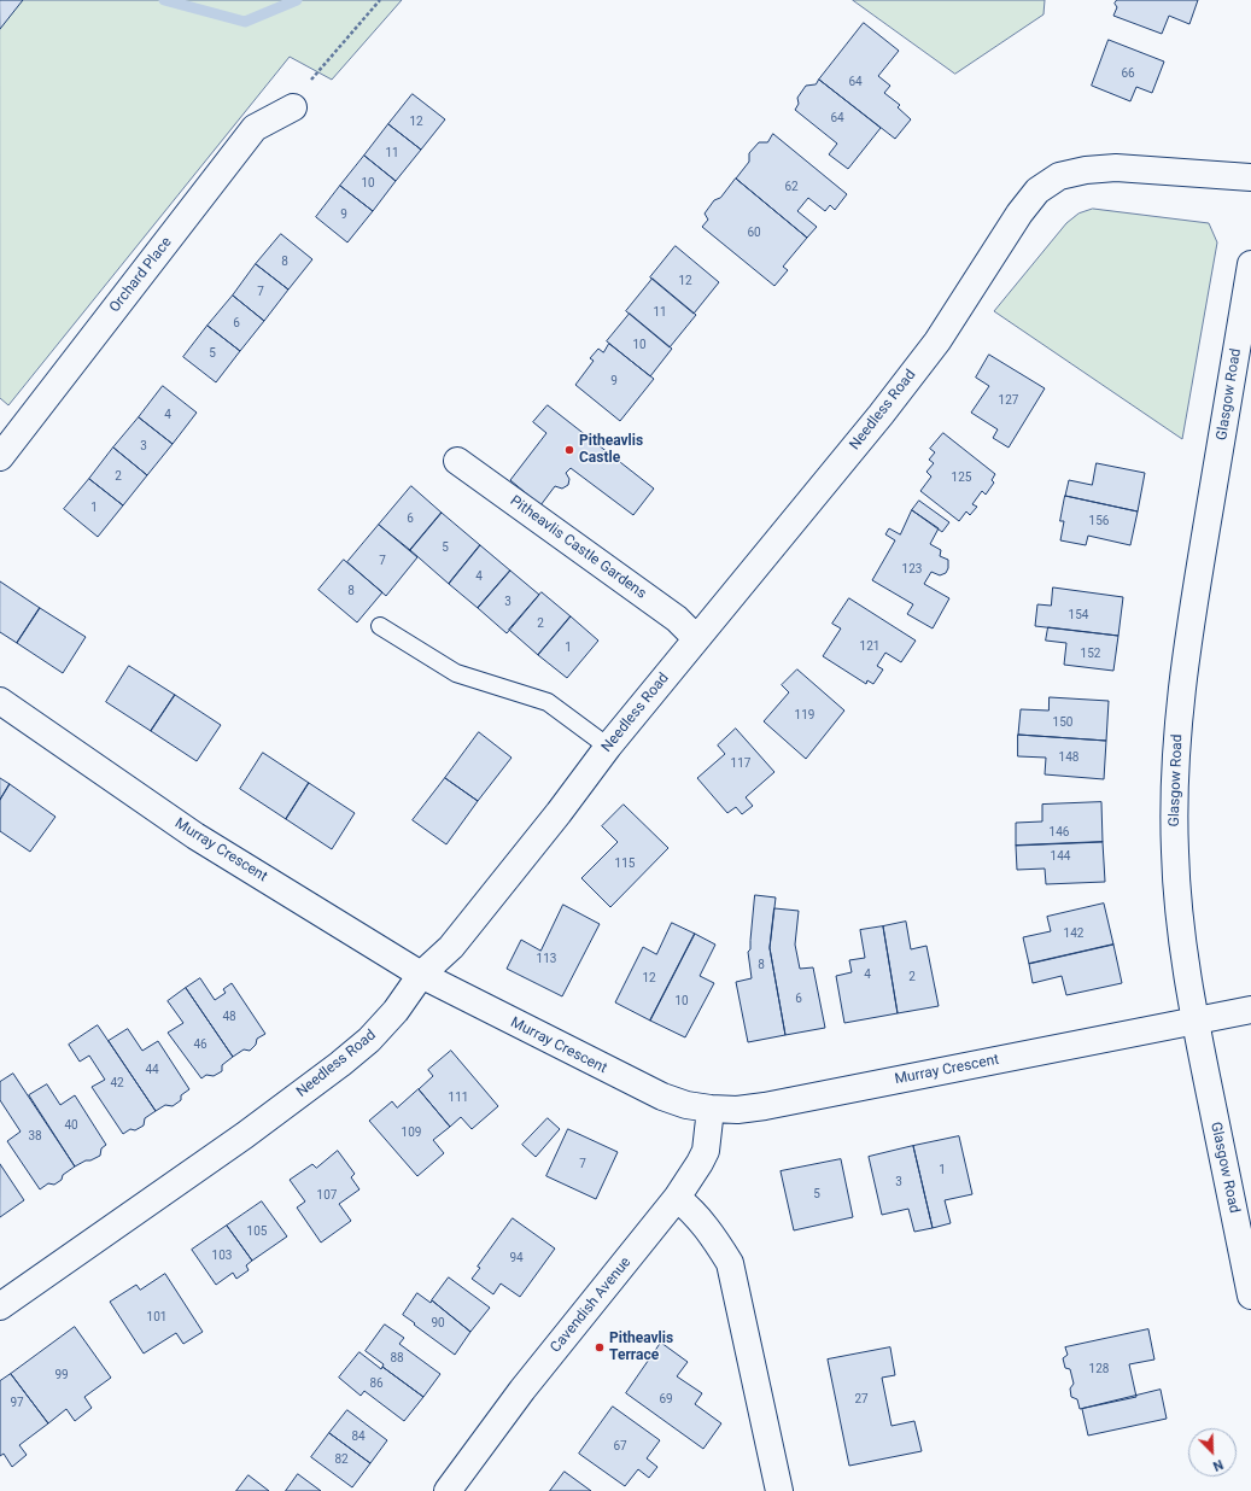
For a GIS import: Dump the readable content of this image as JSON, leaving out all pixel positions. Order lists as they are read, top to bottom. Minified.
{"streets":{"street":["Orchard Place","Glasgow Road","Needless Road","Pitheavlis Castle Gardens","Murray Crescent","Cavendish Avenue"]},"crossings":[["Glasgow Road","Murray Crescent"],["Needless Road","Pitheavlis Castle Gardens"],["Needless Road","Murray Crescent"],["Murray Crescent","Cavendish Avenue"]],"places":["Pitheavlis Castle","Pitheavlis Terrace"],"house_numbers":["66","64","64","12","11","10","62","9","60","8","12","7","11","6","10","5","9","127","4","3","2","125","1","6","156","5","7","123","4","8","3","154","2","121","1","152","119","150","148","117","146","144","115","142","113","8","4","2","12","6","10","48","46","44","42","111","40","109","38","7","1","3","5","107","105","103","94","101","90","88","128","99","86","69","27","97","84","67","82"],"north":"bottom right"}
